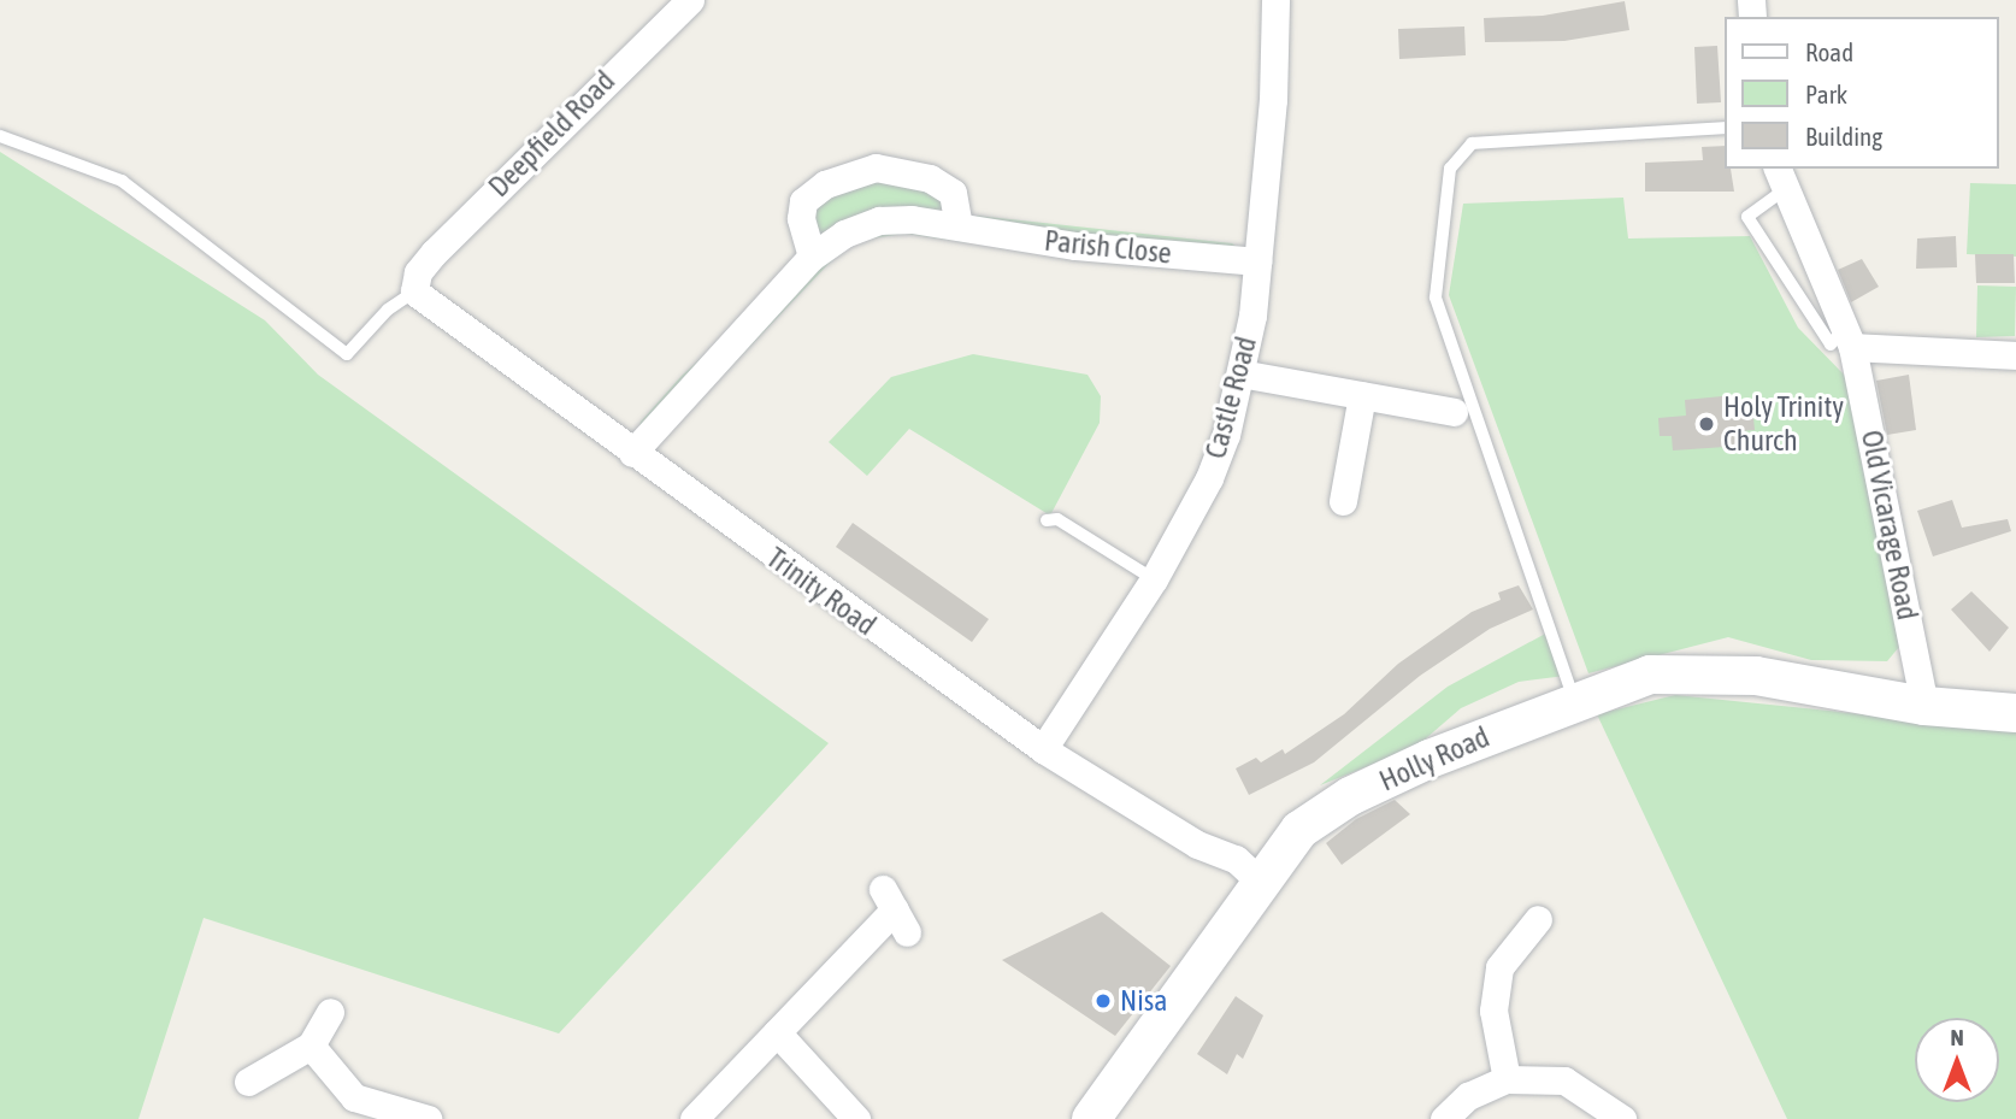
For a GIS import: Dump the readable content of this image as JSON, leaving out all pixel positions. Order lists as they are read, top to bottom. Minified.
{"streets":{"street":["Deepfield Road","Parish Close","Castle Road","Old Vicarage Road","Trinity Road","Holly Road"]},"crossings":[["Deepfield Road","Trinity Road"],["Parish Close","Castle Road"],["Parish Close","Trinity Road"],["Castle Road","Trinity Road"],["Old Vicarage Road","Holly Road"],["Trinity Road","Holly Road"]],"places":["Holy Trinity Church","Nisa"],"legend":["Road","Park","Building"],"north":"top"}
